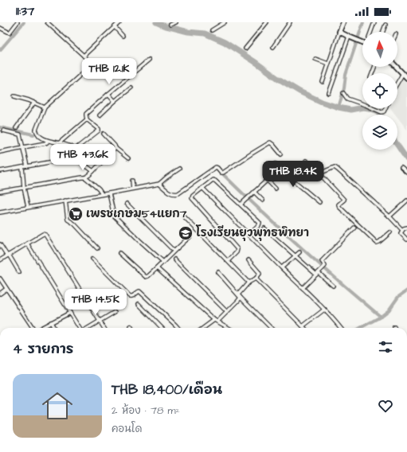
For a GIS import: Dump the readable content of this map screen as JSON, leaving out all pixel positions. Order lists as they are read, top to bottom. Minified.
{"places":{"supermarket":["เพรชเกษม54แยก7"],"school or university":["โรงเรียนยุวพุทธพิทยา"]},"north":"top","page":{"status":"11:37","price":["THB 12.1K","THB 43.6K","THB 18.4K","THB 14.5K"],"heading":"4 รายการ","list":[{"name":"THB 18,400/เดือน","note":"2 ห้อง · 78 m² · คอนโด"}]}}
